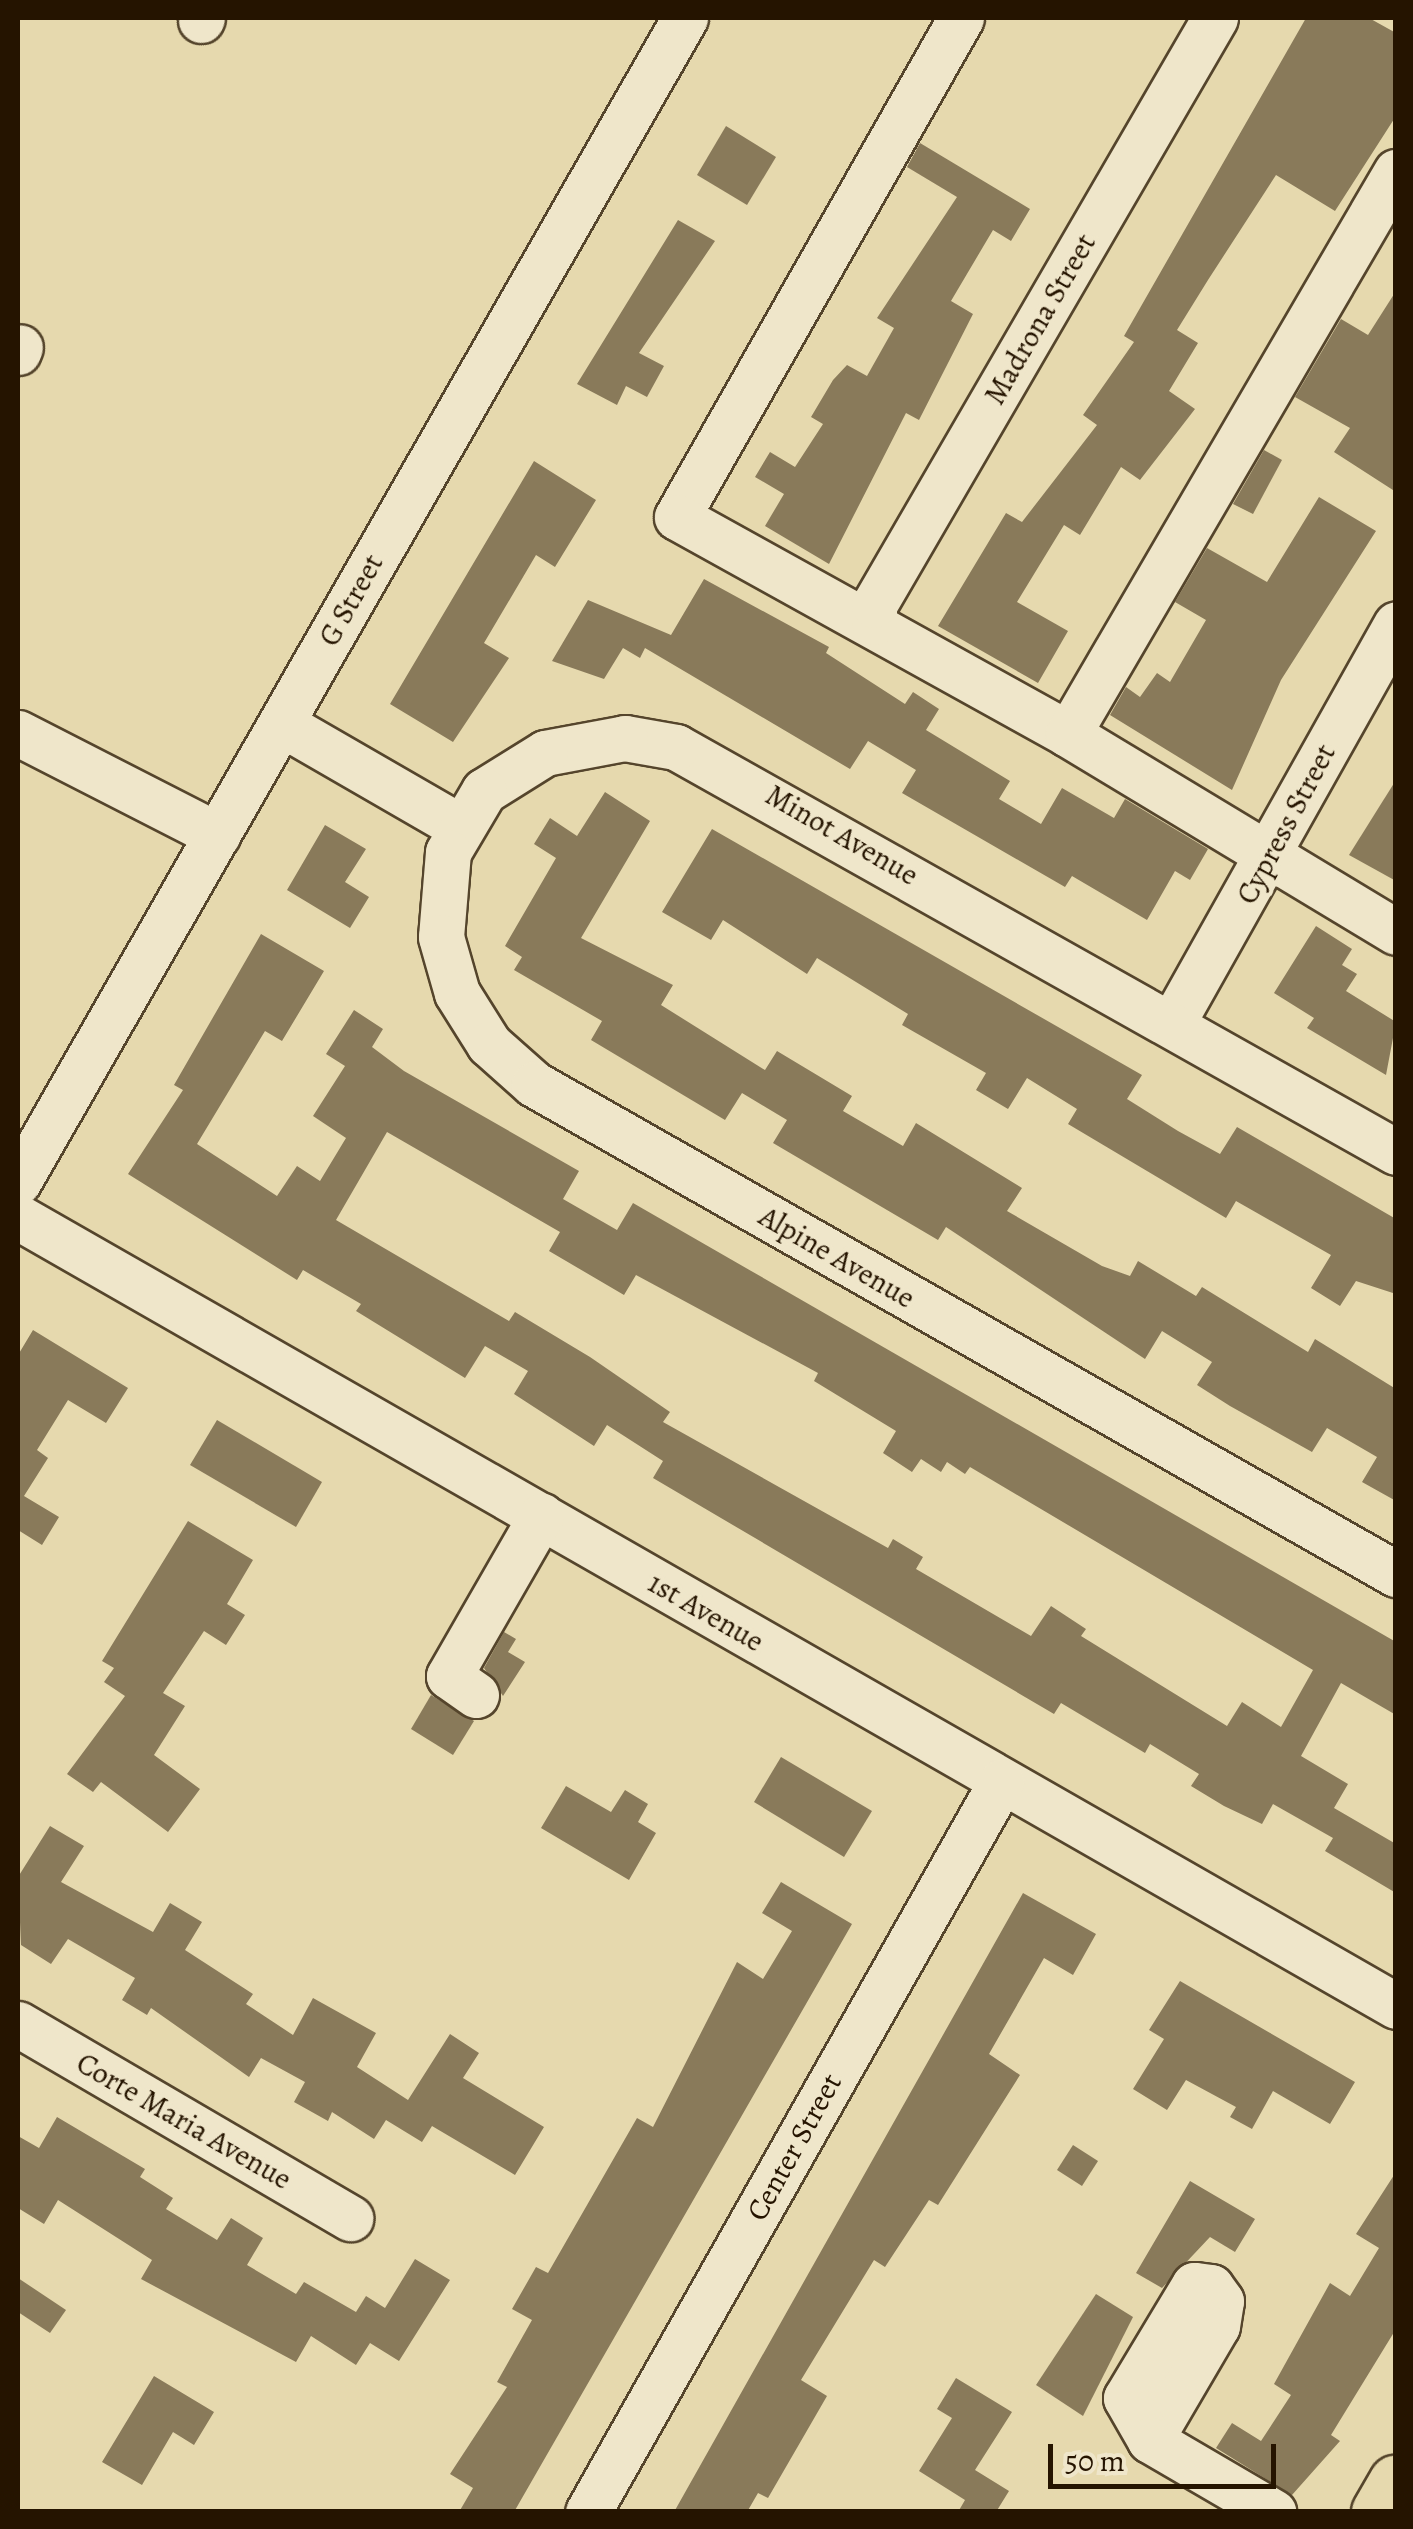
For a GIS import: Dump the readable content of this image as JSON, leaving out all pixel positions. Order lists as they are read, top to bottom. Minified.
{"streets":{"street":["Madrona Street","G Street","Cypress Street","Minot Avenue","Alpine Avenue","1st Avenue","Corte Maria Avenue","Center Street"]},"crossings":[["Cypress Street","Minot Avenue"],["Minot Avenue","Alpine Avenue"],["1st Avenue","Center Street"]],"scale_bar":"50 m"}
